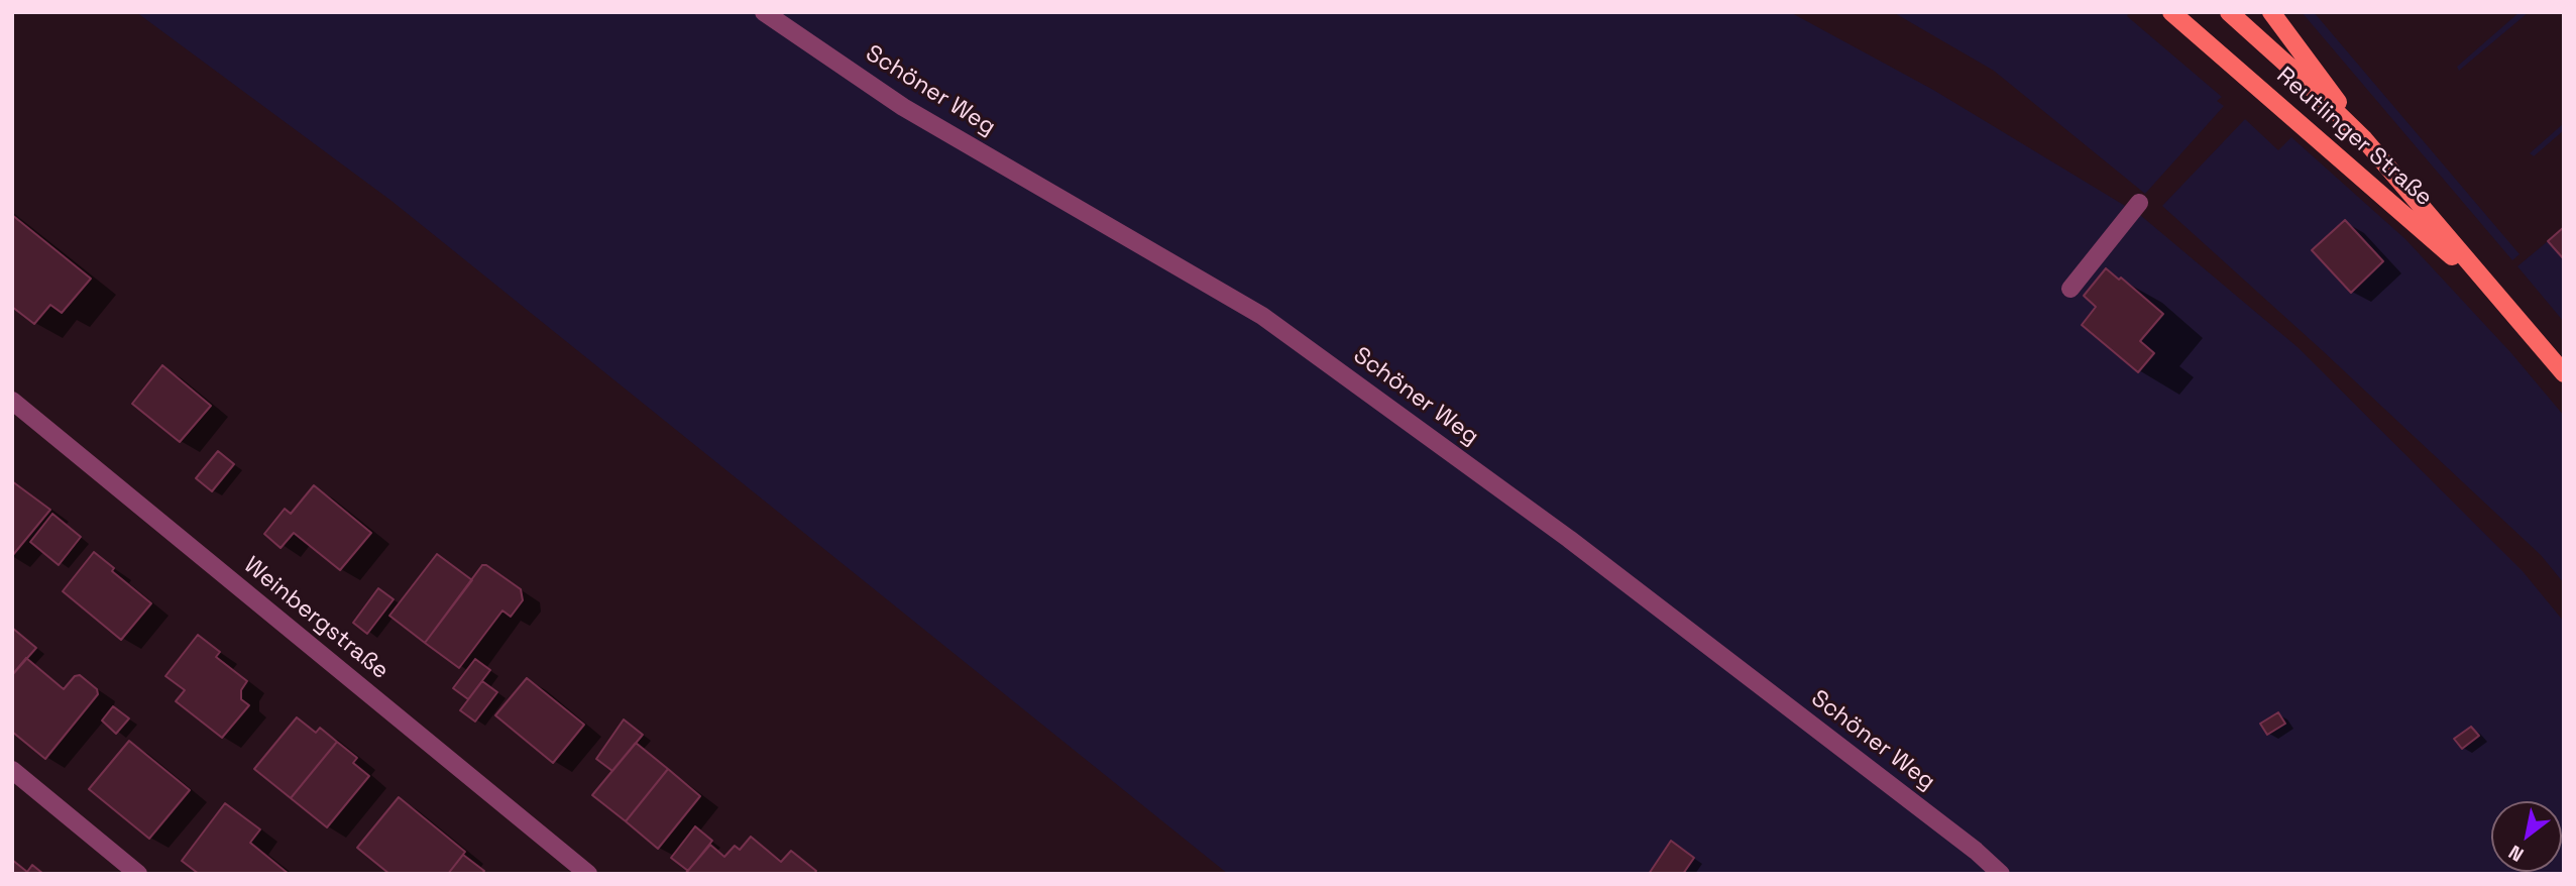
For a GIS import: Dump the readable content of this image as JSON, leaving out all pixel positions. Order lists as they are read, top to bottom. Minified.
{"streets":{"main road":["Reutlinger Straße"],"street":["Schöner Weg","Weinbergstraße"]},"north":"bottom left"}
